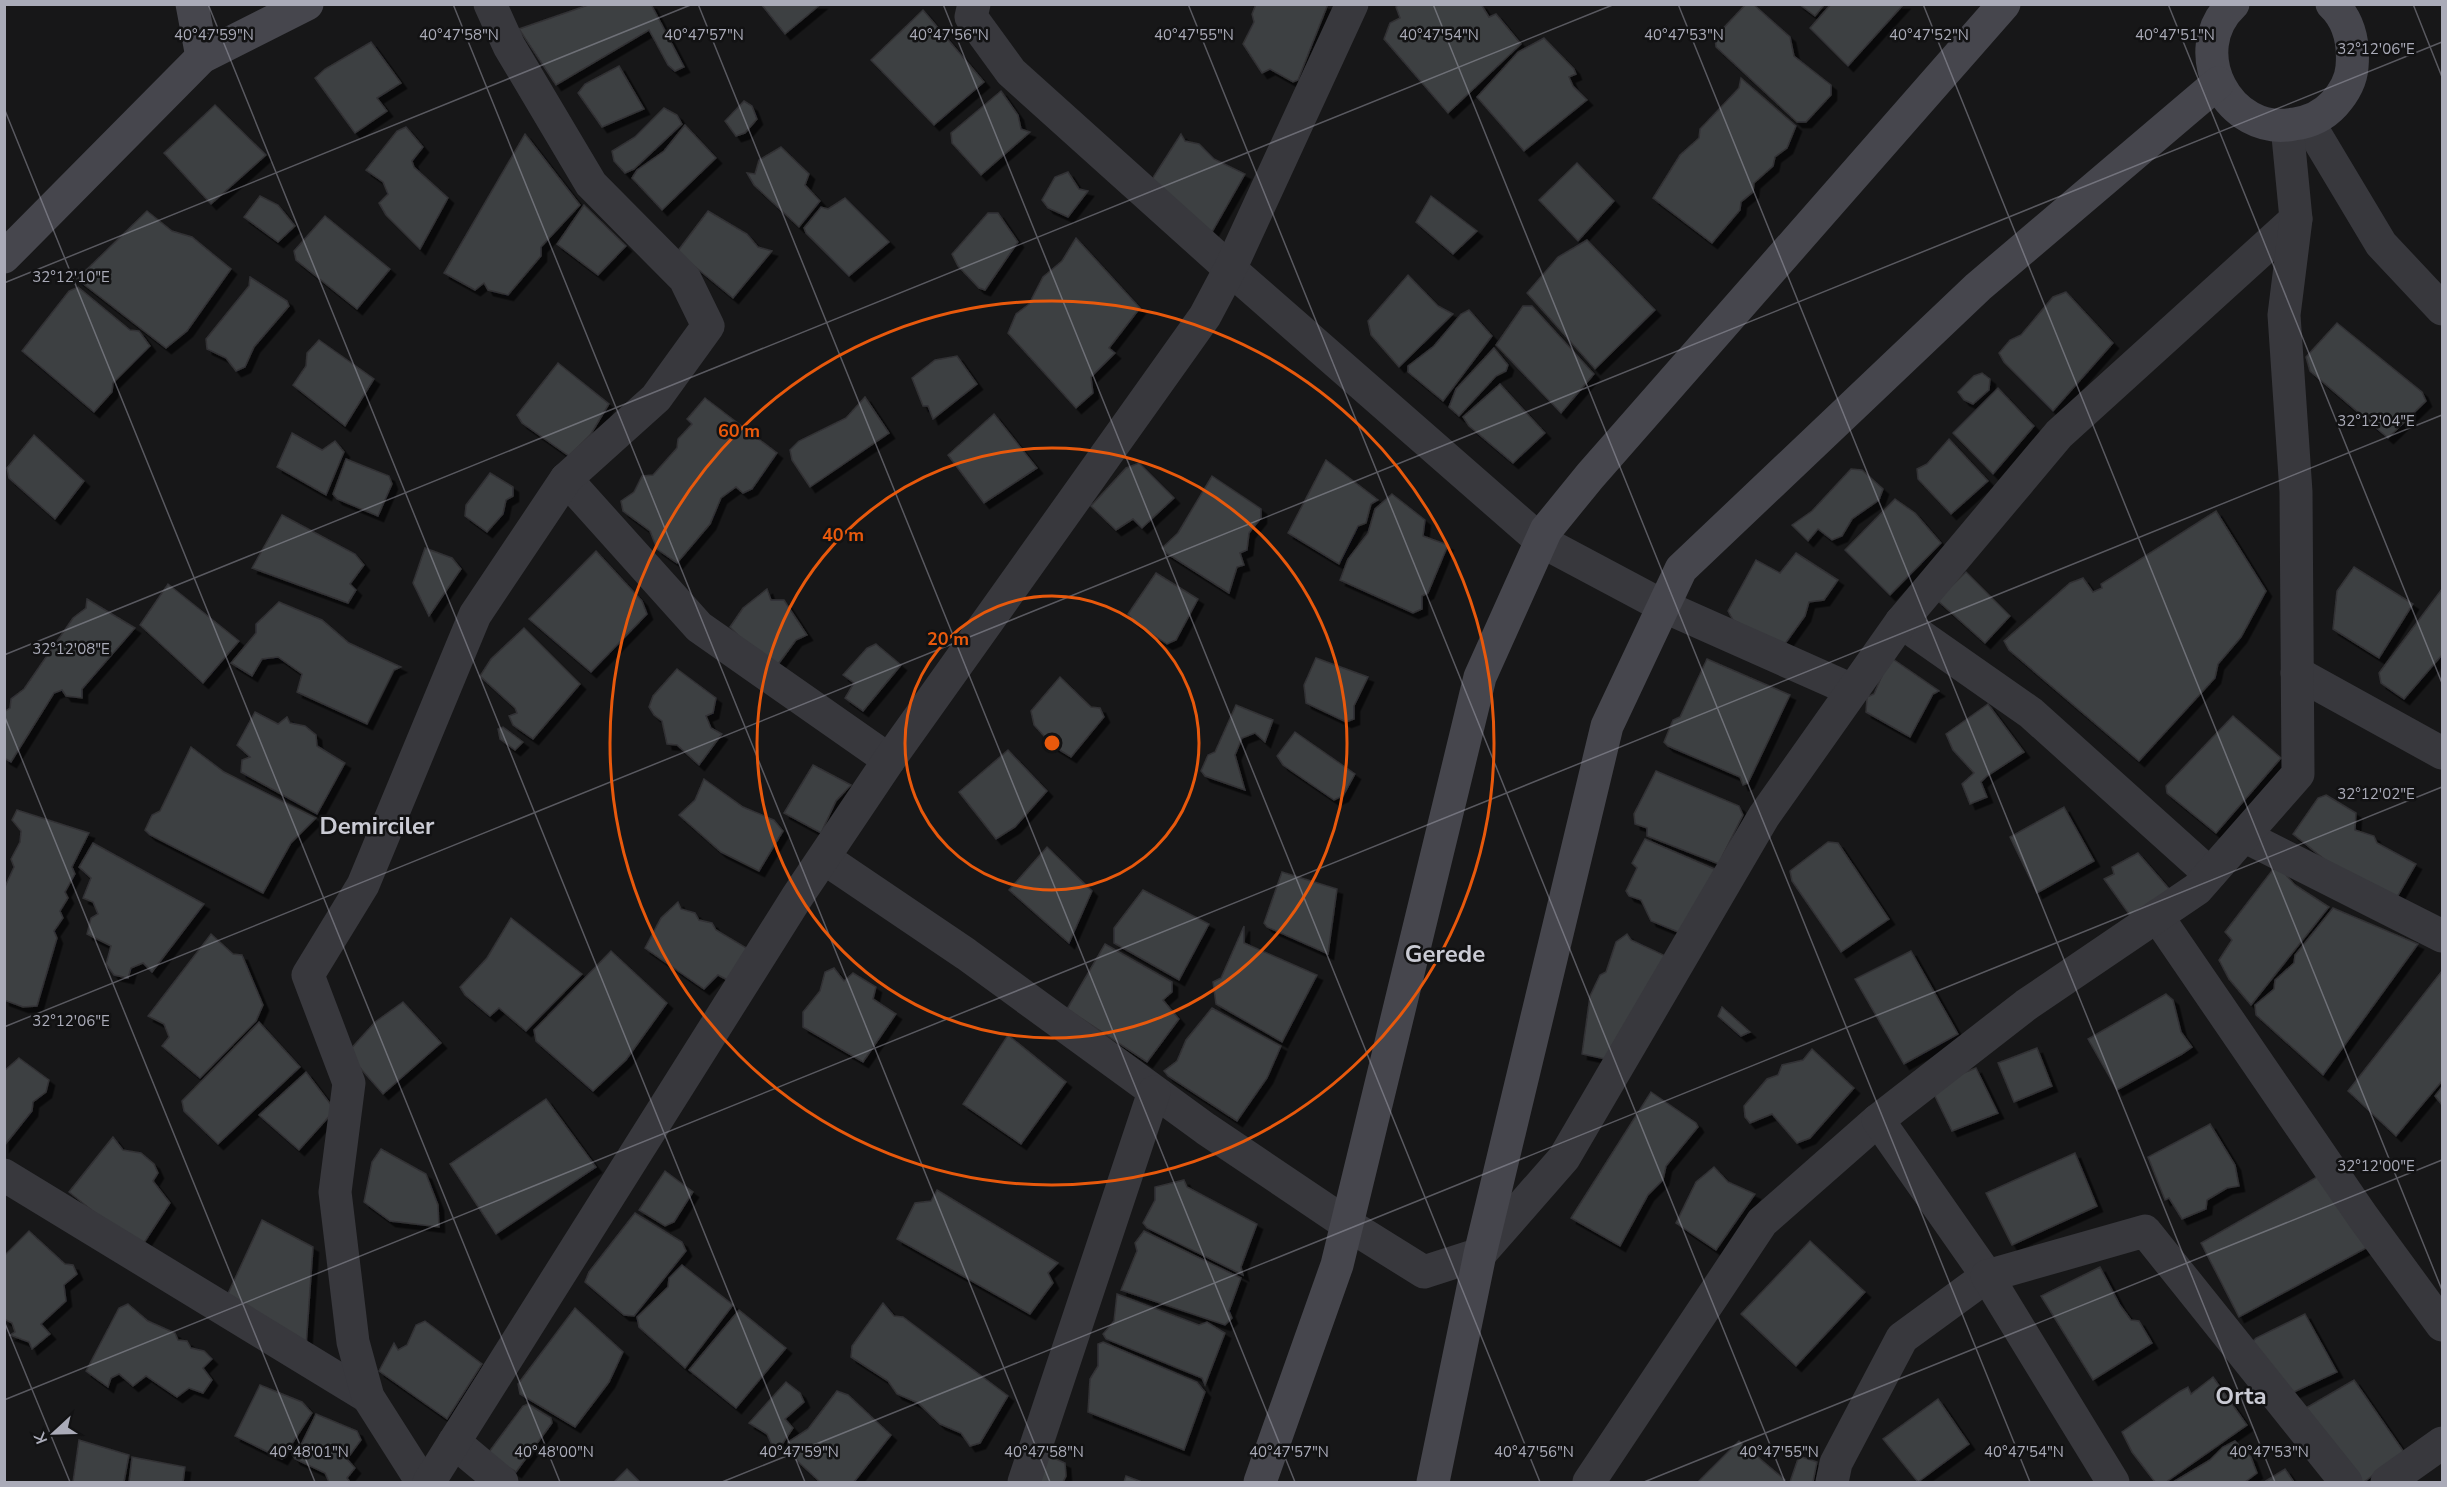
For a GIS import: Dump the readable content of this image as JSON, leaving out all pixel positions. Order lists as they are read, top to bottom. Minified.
{"districts":["Demirciler","Gerede","Orta"],"north":"left","coordinates":["40°47'59\"N","40°47'58\"N","40°47'57\"N","40°47'56\"N","40°47'55\"N","40°47'54\"N","40°47'53\"N","40°47'52\"N","40°47'51\"N","32°12'06\"E","32°12'10\"E","32°12'04\"E","32°12'08\"E","32°12'02\"E","32°12'00\"E","40°48'01\"N","40°48'00\"N"],"rings":["60 m","40 m","20 m"]}
